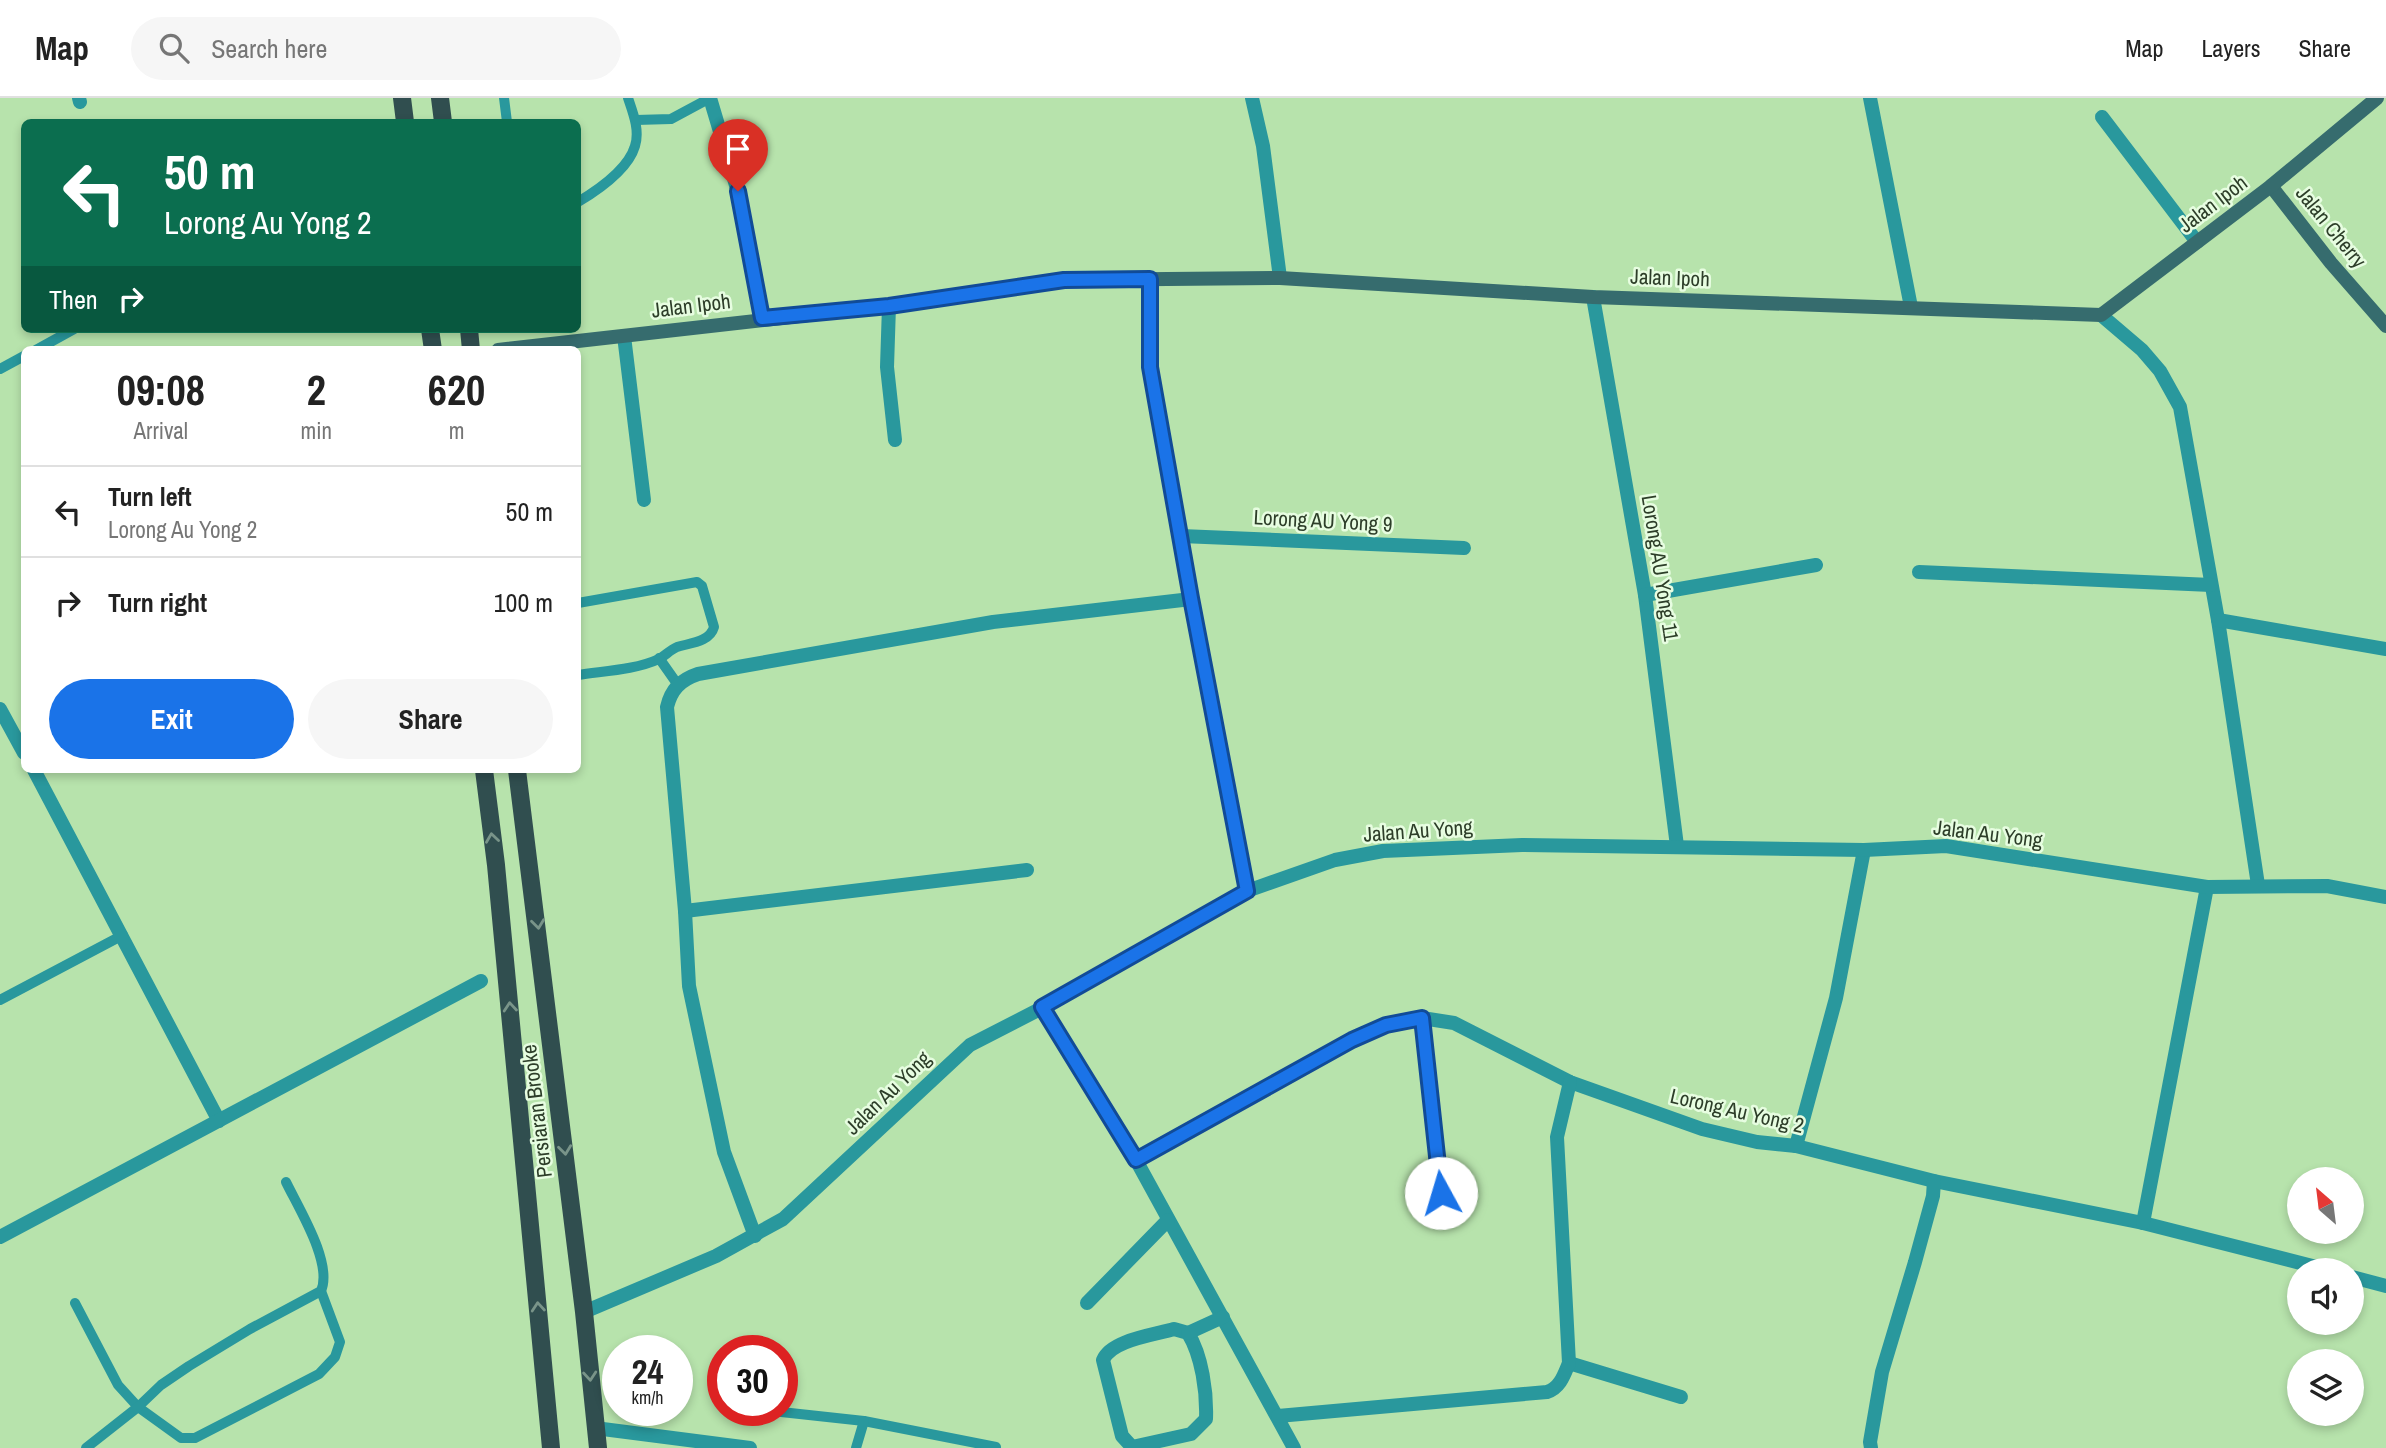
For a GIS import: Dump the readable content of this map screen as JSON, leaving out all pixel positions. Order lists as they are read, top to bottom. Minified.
{"streets":{"main road":["Persiaran Brooke"],"street":["Jalan Ipoh","Jalan Cherry","Lorong AU Yong 9","Lorong AU Yong 11","Jalan Au Yong","Lorong Au Yong 2"]},"crossings":[["Jalan Ipoh","Jalan Cherry"],["Jalan Ipoh","Lorong AU Yong 11"],["Lorong AU Yong 11","Jalan Au Yong"],["Jalan Au Yong","Persiaran Brooke"]],"north":"top left","page":{"header":"Map","search":"Search here","nav":["Map","Layers","Share"],"turn":["50 m","Lorong Au Yong 2"],"then":"Then","eta":["09:08","Arrival","2","min","620","m"],"list":[{"name":"Turn left","note":"Lorong Au Yong 2","value":"50 m"},{"name":"Turn right","value":"100 m"}],"buttons":["Exit","Share"],"speed":"24 km/h","limit":"30"}}
